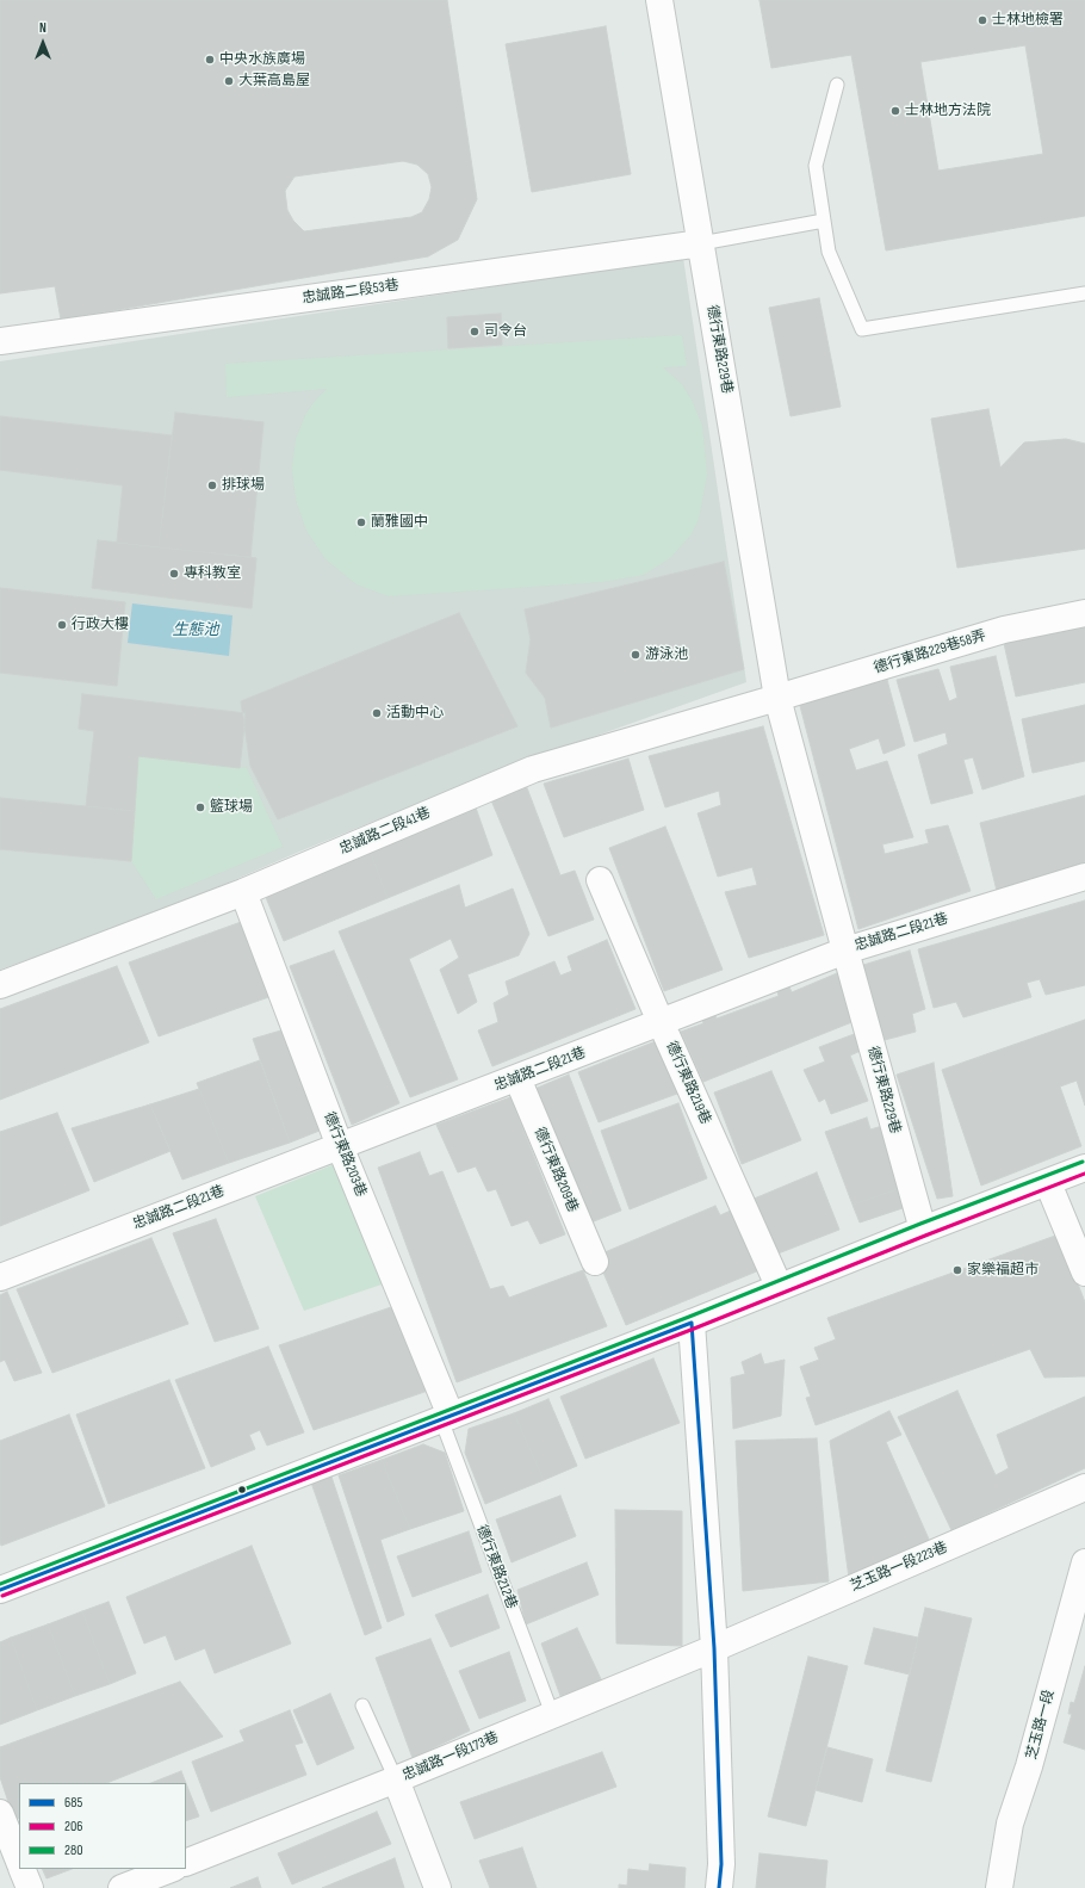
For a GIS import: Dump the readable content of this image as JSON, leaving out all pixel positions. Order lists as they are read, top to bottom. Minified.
{"streets":{"street":["忠誠路二段53巷","德行東路229巷","德行東路229巷58弄","忠誠路二段41巷","忠誠路二段21巷","德行東路219巷","德行東路203巷","德行東路209巷","芝玉路一段223巷","芝玉路一段","忠誠路一段173巷"],"lane":["德行東路212巷"]},"crossings":[["忠誠路二段53巷","德行東路229巷"],["德行東路229巷","德行東路229巷58弄"],["德行東路229巷","忠誠路二段41巷"],["德行東路229巷","忠誠路二段21巷"],["德行東路229巷58弄","忠誠路二段41巷"],["忠誠路二段41巷","德行東路203巷"],["忠誠路二段21巷","德行東路219巷"],["忠誠路二段21巷","德行東路203巷"],["忠誠路二段21巷","德行東路209巷"],["德行東路203巷","德行東路212巷"],["德行東路212巷","忠誠路一段173巷"],["芝玉路一段223巷","忠誠路一段173巷"]],"water":["生態池"],"places":["士林地檢署","中央水族廣場","大葉高島屋","士林地方法院","司令台","排球場","蘭雅國中","專科教室","行政大樓","游泳池","活動中心","籃球場","家樂福超市"],"lines":["transit line 280","transit line 206","transit line 685"],"legend":["685","206","280"],"north":"top"}
